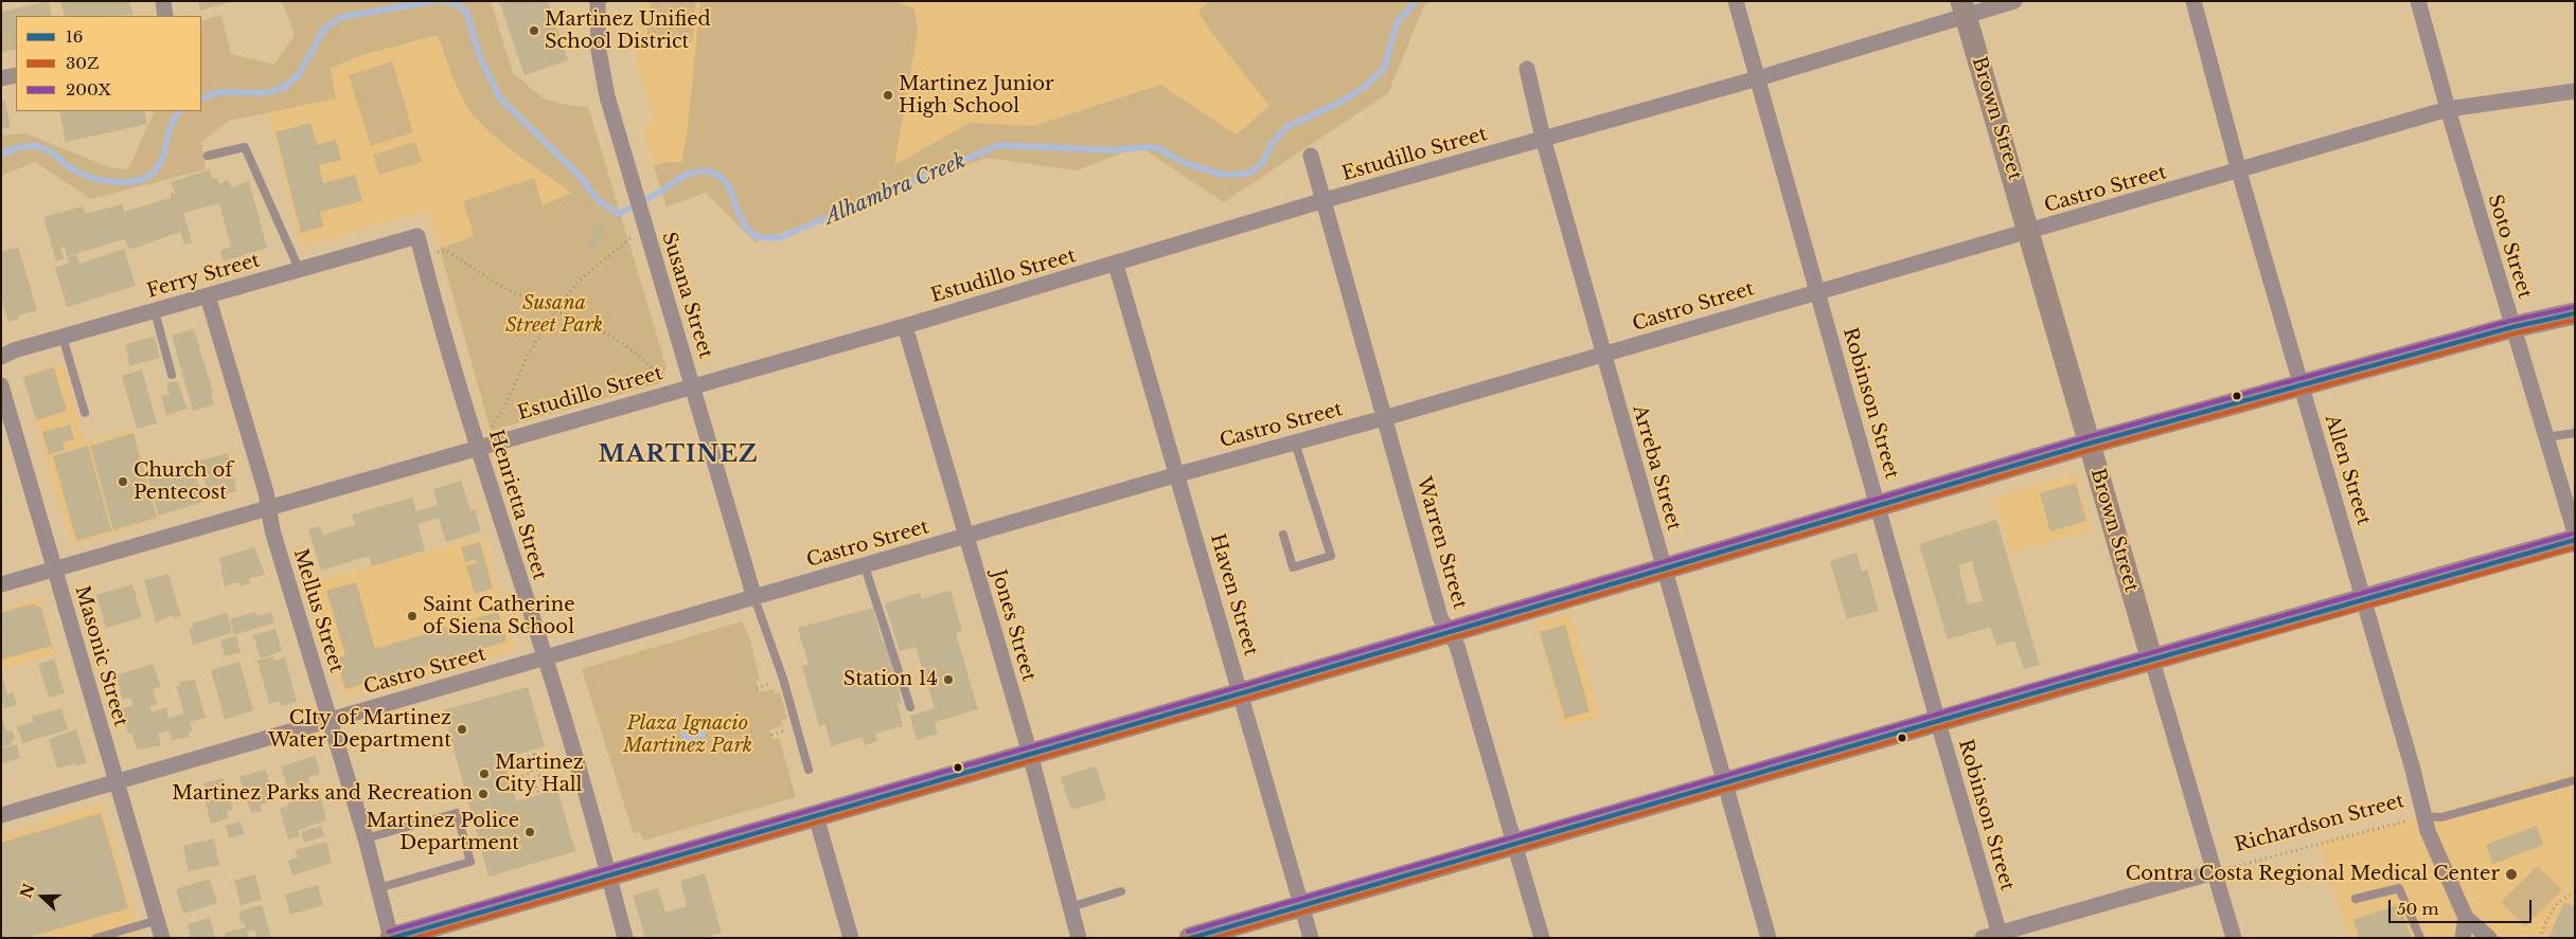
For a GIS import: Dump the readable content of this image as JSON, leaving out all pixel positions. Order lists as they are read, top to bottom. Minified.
{"streets":{"main road":["Brown Street"],"street":["Estudillo Street","Castro Street","Soto Street","Ferry Street","Susana Street","Robinson Street","Arreba Street","Allen Street","Henrietta Street","Warren Street","Haven Street","Mellus Street","Jones Street","Masonic Street"],"path":["Richardson Street"]},"crossings":[["Brown Street","Estudillo Street"],["Brown Street","Castro Street"],["Brown Street","Richardson Street"],["Estudillo Street","Susana Street"],["Estudillo Street","Robinson Street"],["Estudillo Street","Arreba Street"],["Estudillo Street","Henrietta Street"],["Estudillo Street","Warren Street"],["Estudillo Street","Haven Street"],["Estudillo Street","Mellus Street"],["Estudillo Street","Jones Street"],["Estudillo Street","Masonic Street"],["Castro Street","Soto Street"],["Castro Street","Susana Street"],["Castro Street","Robinson Street"],["Castro Street","Arreba Street"],["Castro Street","Allen Street"],["Castro Street","Henrietta Street"],["Castro Street","Warren Street"],["Castro Street","Haven Street"],["Castro Street","Mellus Street"],["Castro Street","Jones Street"],["Castro Street","Masonic Street"],["Ferry Street","Henrietta Street"],["Ferry Street","Mellus Street"],["Allen Street","Richardson Street"]],"districts":["MARTINEZ"],"water":["Alhambra Creek"],"parks":["Susana Street Park","Plaza Ignacio Martinez Park"],"places":["Martinez Unified School District","Martinez Junior High School","Church of Pentecost","Saint Catherine of Siena School","Station 14","CIty of Martinez Water Department","Martinez City Hall","Martinez Parks and Recreation","Martinez Police Department","Contra Costa Regional Medical Center"],"lines":["transit line 200X","transit line 16","transit line 30Z"],"legend":["16","30Z","200X"],"scale_bar":"50 m","north":"left"}
